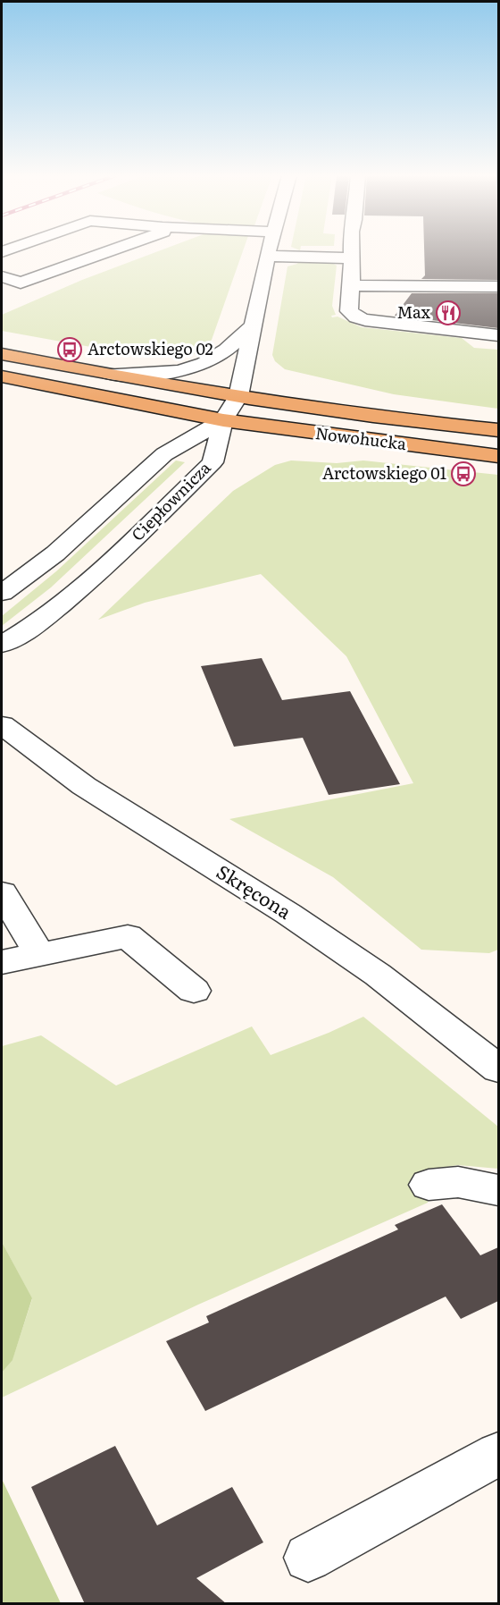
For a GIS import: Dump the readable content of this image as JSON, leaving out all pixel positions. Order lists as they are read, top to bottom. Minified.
{"streets":{"main road":["Nowohucka"],"street":["Ciepłownicza","Skręcona"]},"crossings":[["Nowohucka","Ciepłownicza"]],"places":{"restaurant":["Max"],"bus stop":["Arctowskiego 02","Arctowskiego 01"]}}
